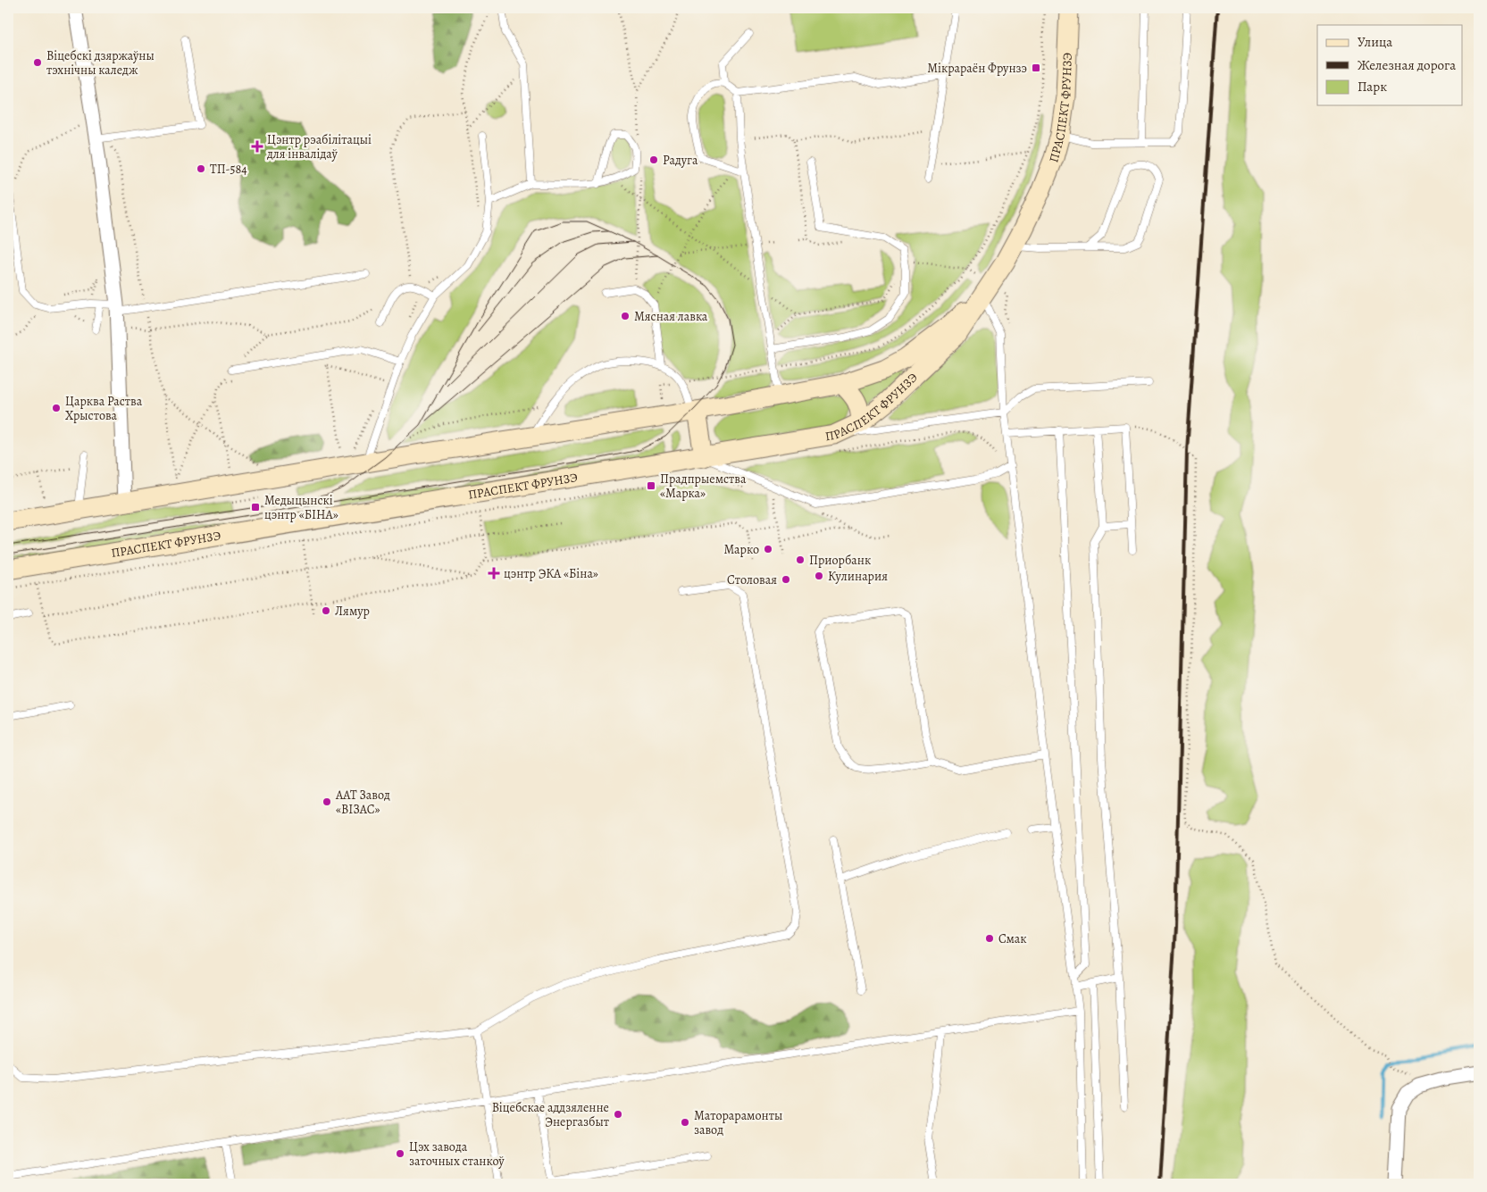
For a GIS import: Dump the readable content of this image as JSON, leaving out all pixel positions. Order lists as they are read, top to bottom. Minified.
{"streets":{"main road":["ПРАСПЕКТ ФРУНЗЭ"]},"places":{"other":["Віцебскі дзяржаўны тэхнічны каледж","Радуга","ТП-584","Мясная лавка","Царква Раства Хрыстова","Марко","Приорбанк","Кулинария","Столовая","Лямур","ААТ Завод «ВІЗАС»","Смак","Віцебскае аддзяленне Энергазбыт","Маторарамонты завод","Цэх завода заточных станкоў"],"transit":["Мікрараён Фрунзэ","Прадпрыемства «Марка»","Медыцынскі цэнтр «БІНА»"],"health":["Цэнтр рэабілітацыі для інвалідаў","цэнтр ЭКА «Біна»"]},"legend":["Улица","Железная дорога","Парк"]}
